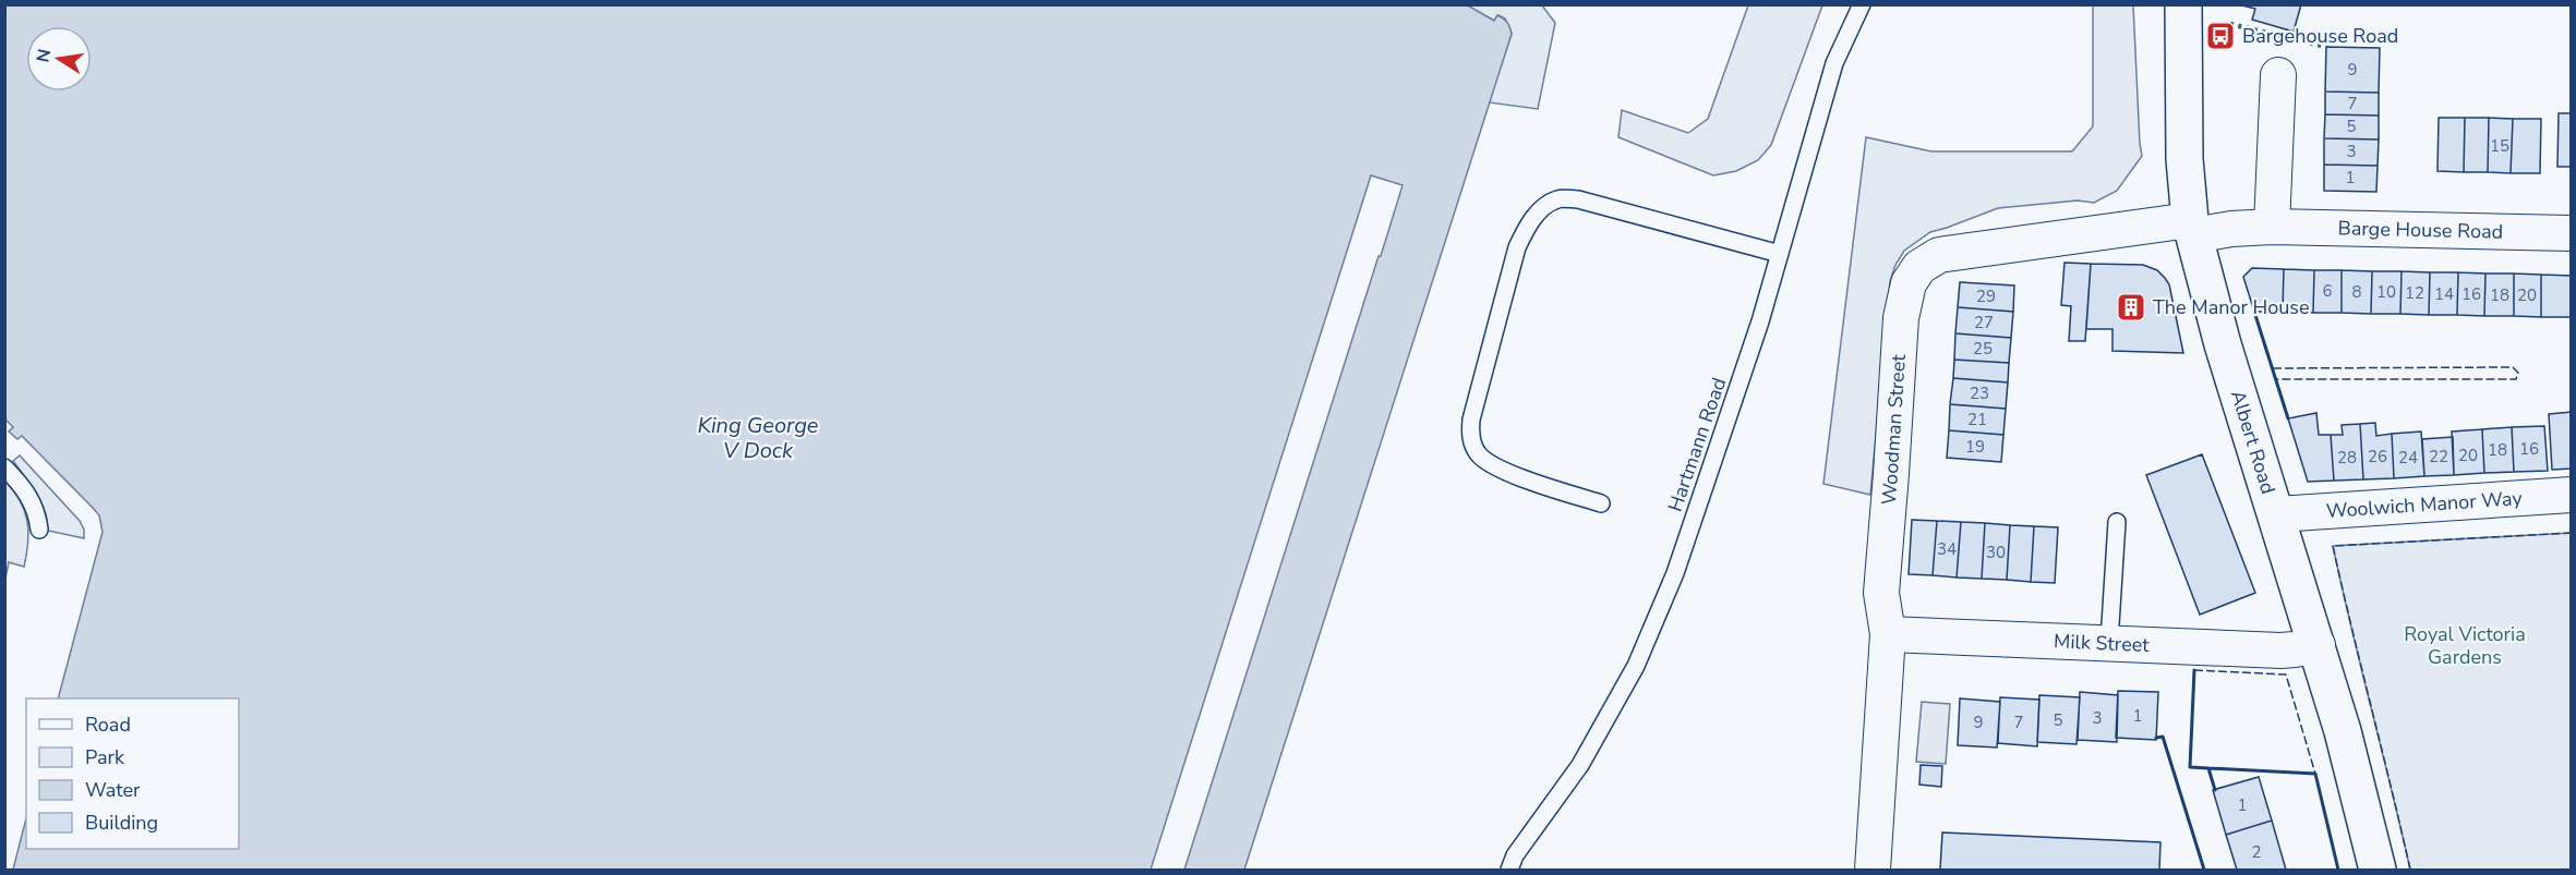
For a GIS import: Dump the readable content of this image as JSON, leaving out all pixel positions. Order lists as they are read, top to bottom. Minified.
{"streets":{"highway":["Albert Road"],"street":["Barge House Road","Woodman Street","Woolwich Manor Way","Milk Street"],"lane":["Hartmann Road"]},"crossings":[["Barge House Road","Woodman Street"],["Barge House Road","Albert Road"],["Woodman Street","Albert Road"],["Woodman Street","Milk Street"],["Albert Road","Woolwich Manor Way"],["Albert Road","Milk Street"]],"water":["King George V Dock"],"parks":["Royal Victoria Gardens"],"places":{"bus stop":["Bargehouse Road"],"building":["The Manor House"]},"house_numbers":["9","7","5","15","3","1","6","8","10","12","14","16","18","20","29","27","25","23","21","19","16","18","20","26","22","28","24","34","30","1","3","5","9","7","1","2"],"legend":["Road","Park","Water","Building"],"north":"left"}
